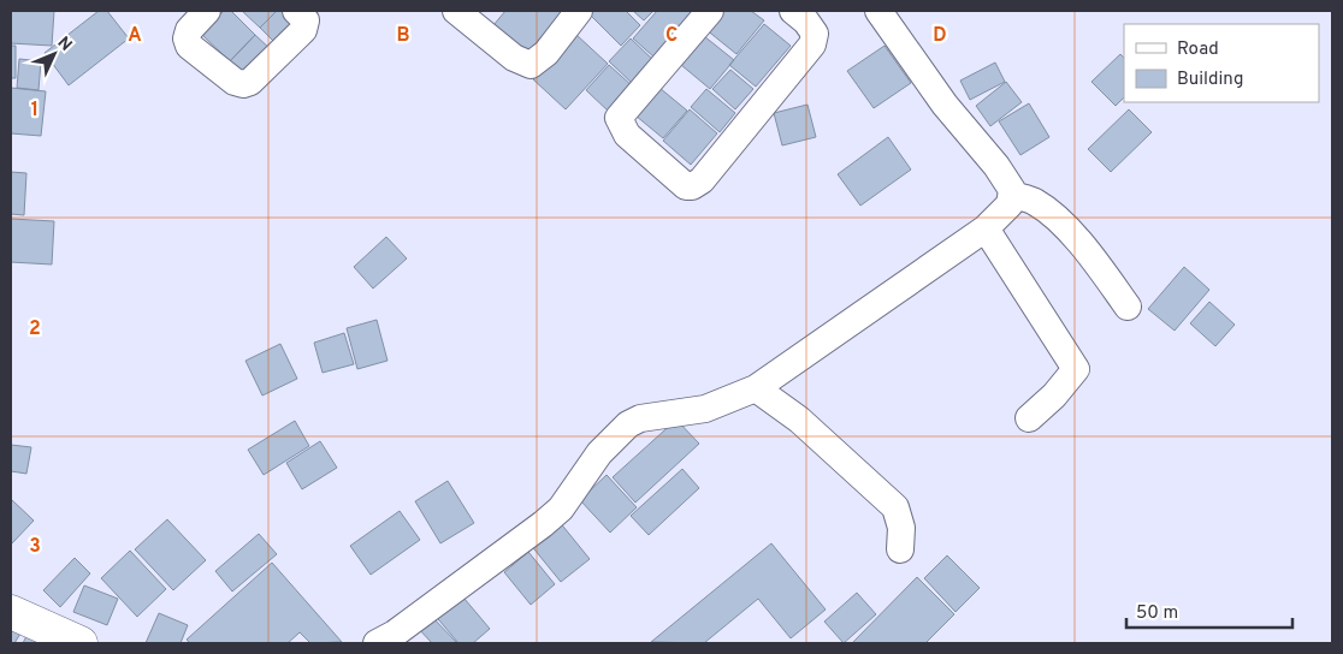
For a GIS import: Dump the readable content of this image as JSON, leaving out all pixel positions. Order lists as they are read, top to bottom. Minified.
{"legend":["Road","Building"],"scale_bar":"50 m","north":"top right","grid":{"columns":["A","B","C","D"],"rows":["1","2","3"]}}
